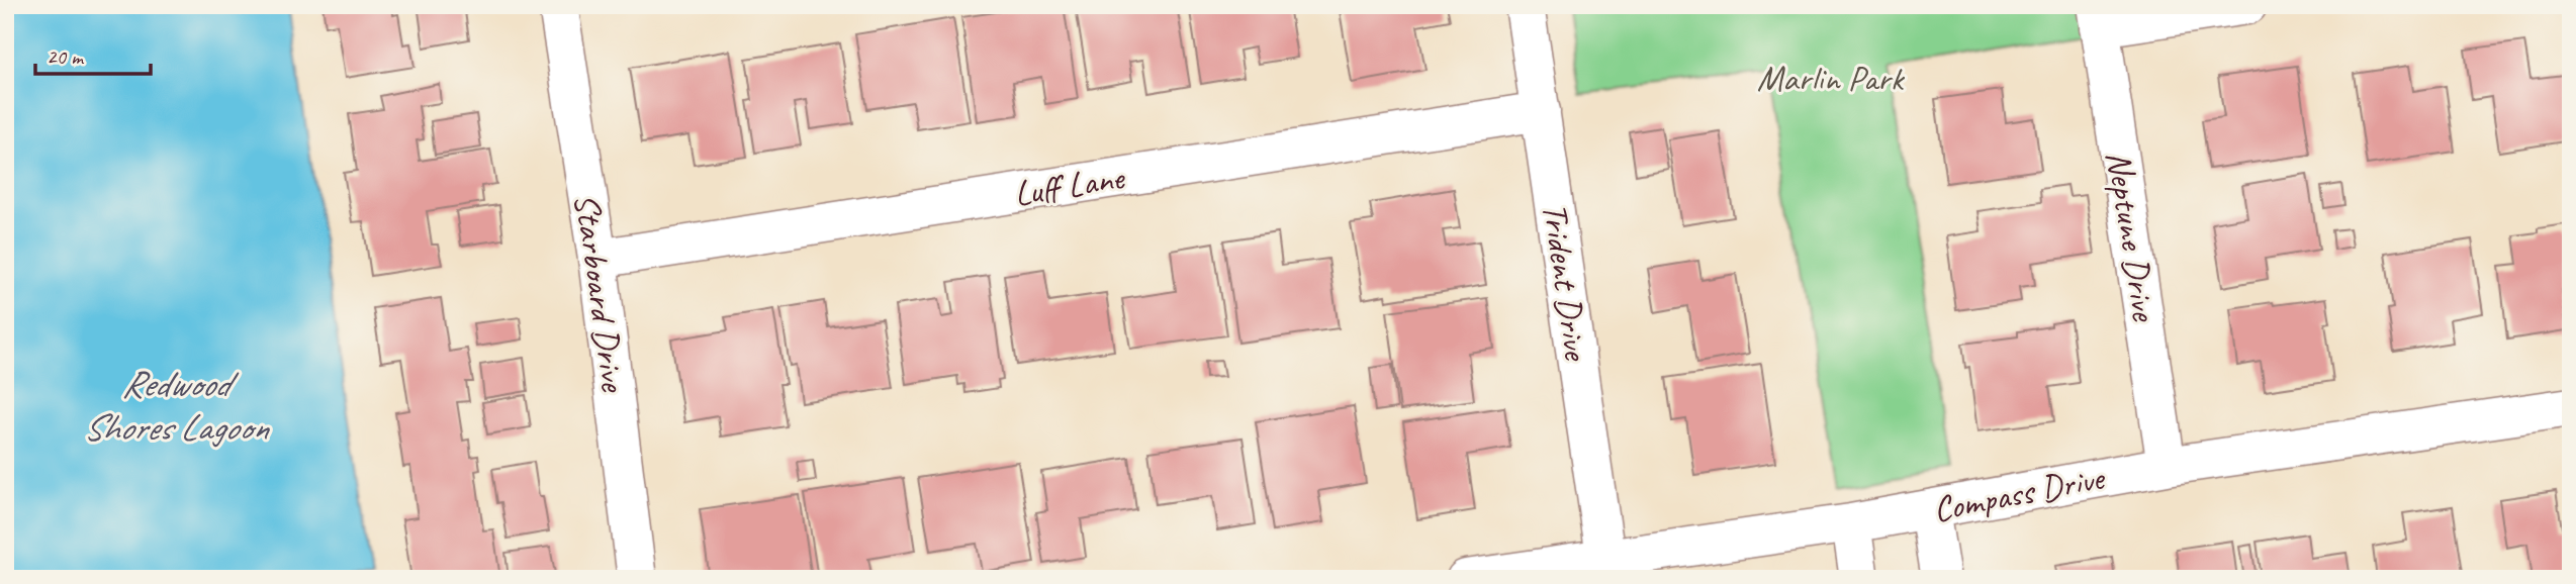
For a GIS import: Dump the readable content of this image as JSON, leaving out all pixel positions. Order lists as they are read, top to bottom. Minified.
{"streets":{"street":["Luff Lane","Neptune Drive","Trident Drive","Starboard Drive","Compass Drive"]},"crossings":[["Luff Lane","Trident Drive"],["Luff Lane","Starboard Drive"],["Neptune Drive","Compass Drive"],["Trident Drive","Compass Drive"]],"water":["Redwood Shores Lagoon"],"parks":["Marlin Park"],"scale_bar":"20 m"}
